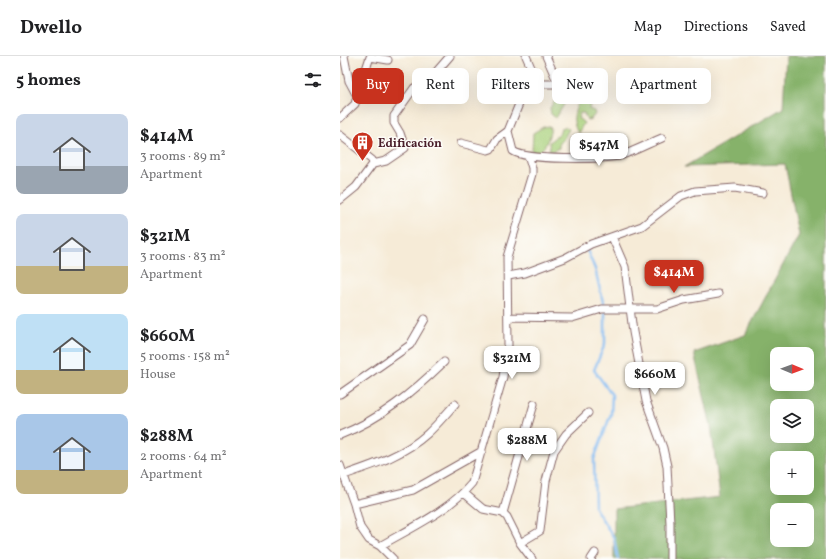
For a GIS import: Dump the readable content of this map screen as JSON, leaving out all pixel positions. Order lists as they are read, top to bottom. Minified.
{"places":{"building":["Edificación"]},"north":"right","page":{"header":"Dwello","nav":["Map","Directions","Saved"],"heading":"5 homes","chip":["Buy","Rent","Filters","New","Apartment"],"list":[{"name":"$414M","note":"3 rooms · 89 m² · Apartment"},{"name":"$321M","note":"3 rooms · 83 m² · Apartment"},{"name":"$660M","note":"5 rooms · 158 m² · House"},{"name":"$288M","note":"2 rooms · 64 m² · Apartment"}],"price":["$547M","$414M","$321M","$660M","$288M"],"map_buttons":["+","−"]}}
